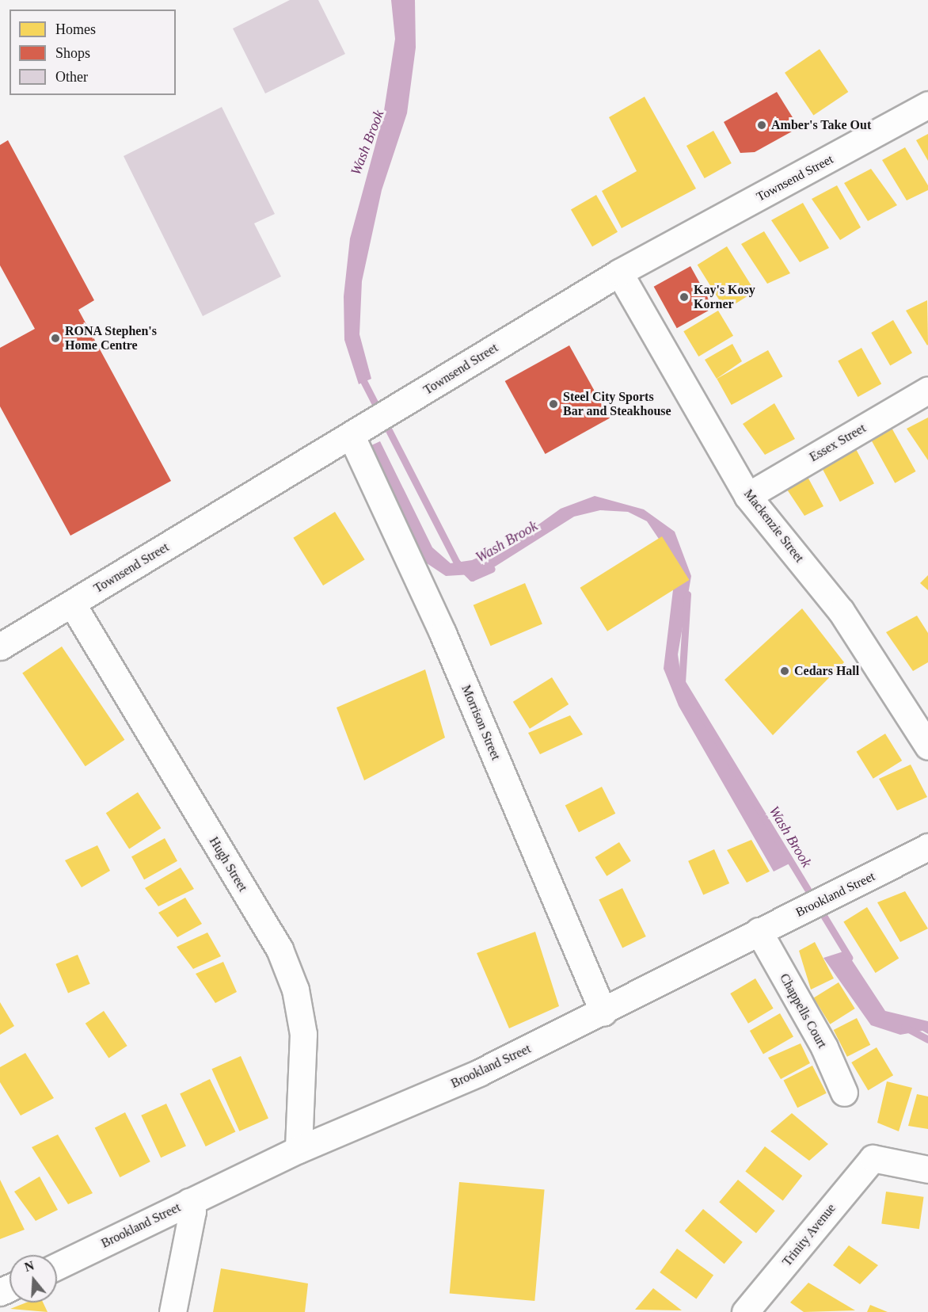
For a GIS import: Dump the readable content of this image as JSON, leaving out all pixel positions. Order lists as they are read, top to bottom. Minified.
{"streets":{"street":["Townsend Street","Essex Street","Mackenzie Street","Morrison Street","Hugh Street","Brookland Street","Chappells Court","Trinity Avenue"]},"crossings":[["Townsend Street","Mackenzie Street"],["Townsend Street","Morrison Street"],["Townsend Street","Hugh Street"],["Essex Street","Mackenzie Street"],["Morrison Street","Brookland Street"],["Hugh Street","Brookland Street"],["Brookland Street","Chappells Court"]],"water":["Wash Brook"],"places":["Amber's Take Out","Kay's Kosy Korner","RONA Stephen's Home Centre","Steel City Sports Bar and Steakhouse","Cedars Hall"],"legend":["Homes","Shops","Other"],"north":"top"}
